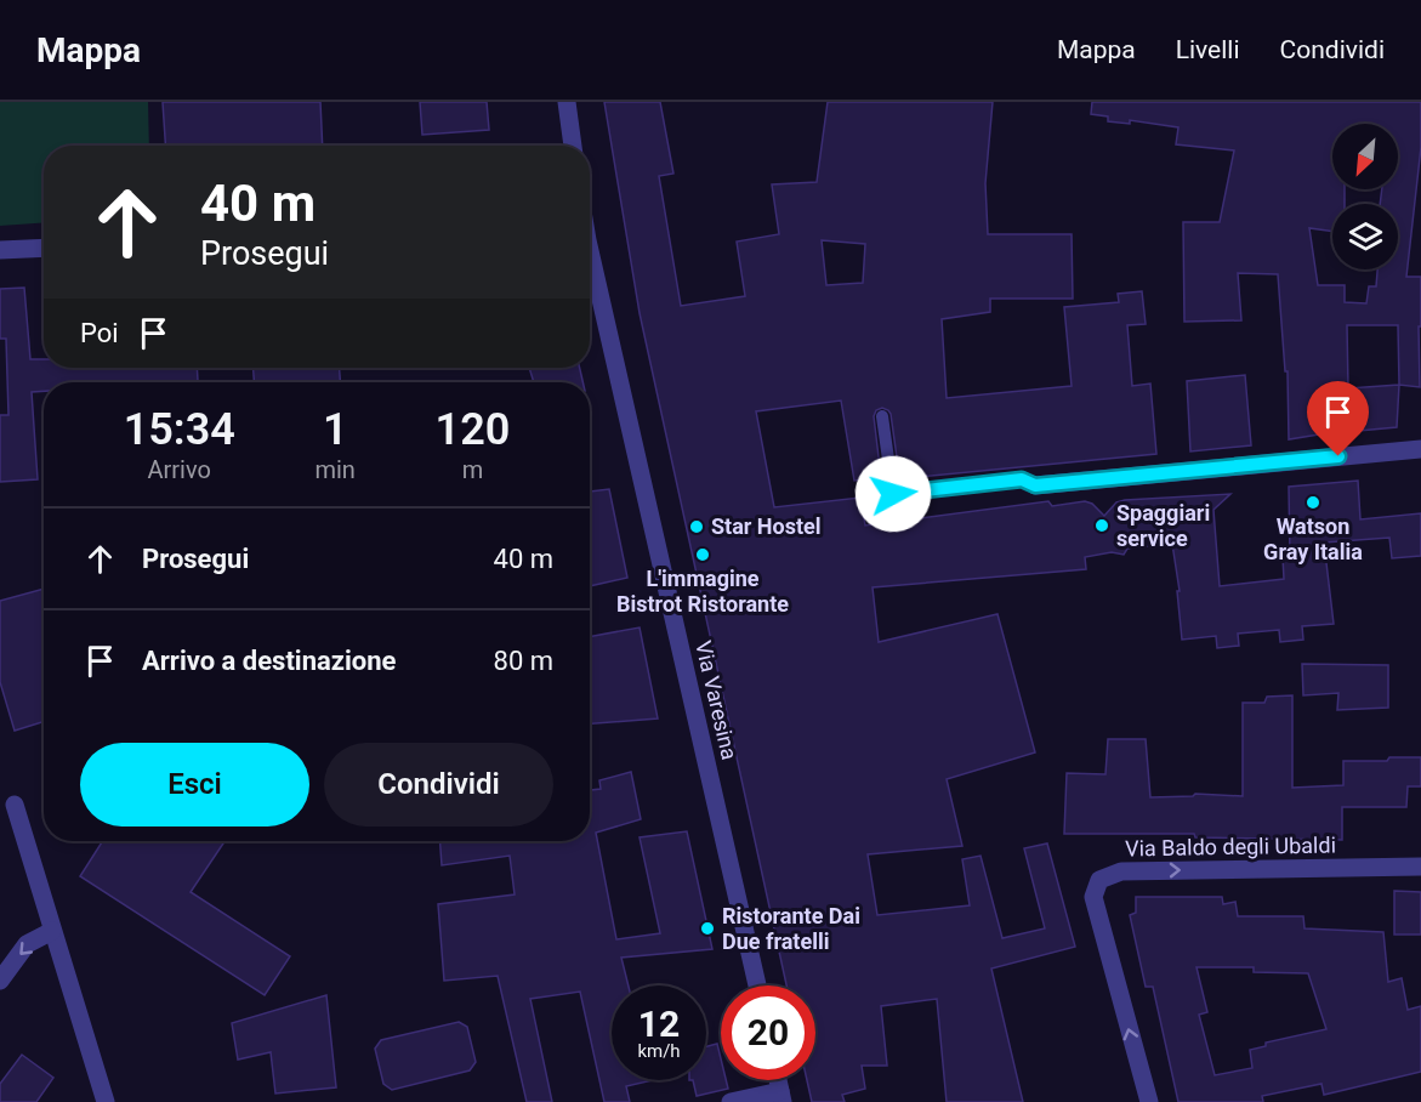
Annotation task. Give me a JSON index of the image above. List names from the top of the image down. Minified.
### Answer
{"streets":{"street":["Via Varesina","Via Baldo degli Ubaldi"]},"places":["Watson Gray Italia","Spaggiari service","Star Hostel","L'immagine Bistrot Ristorante","Ristorante Dai Due fratelli"],"north":"bottom left","page":{"header":"Mappa","nav":["Mappa","Livelli","Condividi"],"turn":["40 m","Prosegui"],"then":"Poi","eta":["15:34","Arrivo","1","min","120","m"],"list":[{"name":"Prosegui","value":"40 m"},{"name":"Arrivo a destinazione","value":"80 m"}],"buttons":["Esci","Condividi"],"speed":"12 km/h","limit":"20"}}
